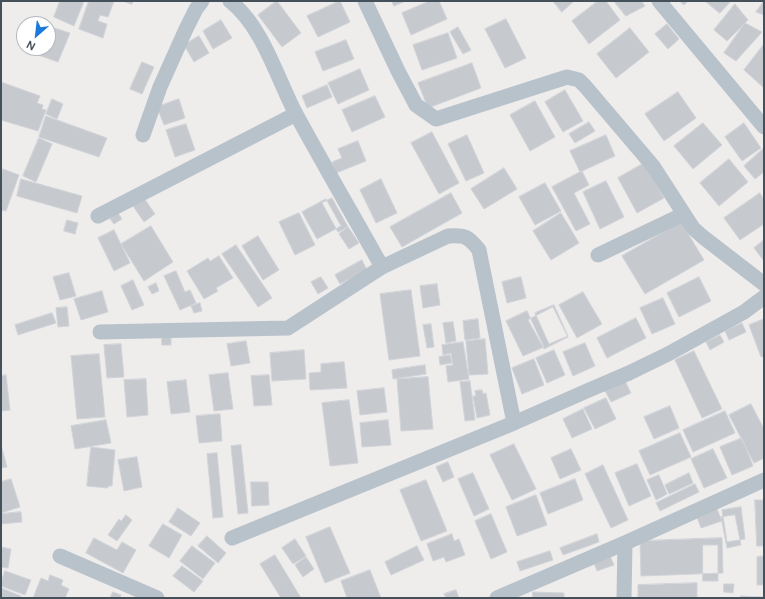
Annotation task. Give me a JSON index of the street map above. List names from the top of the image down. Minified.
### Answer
{"north":"bottom left"}
